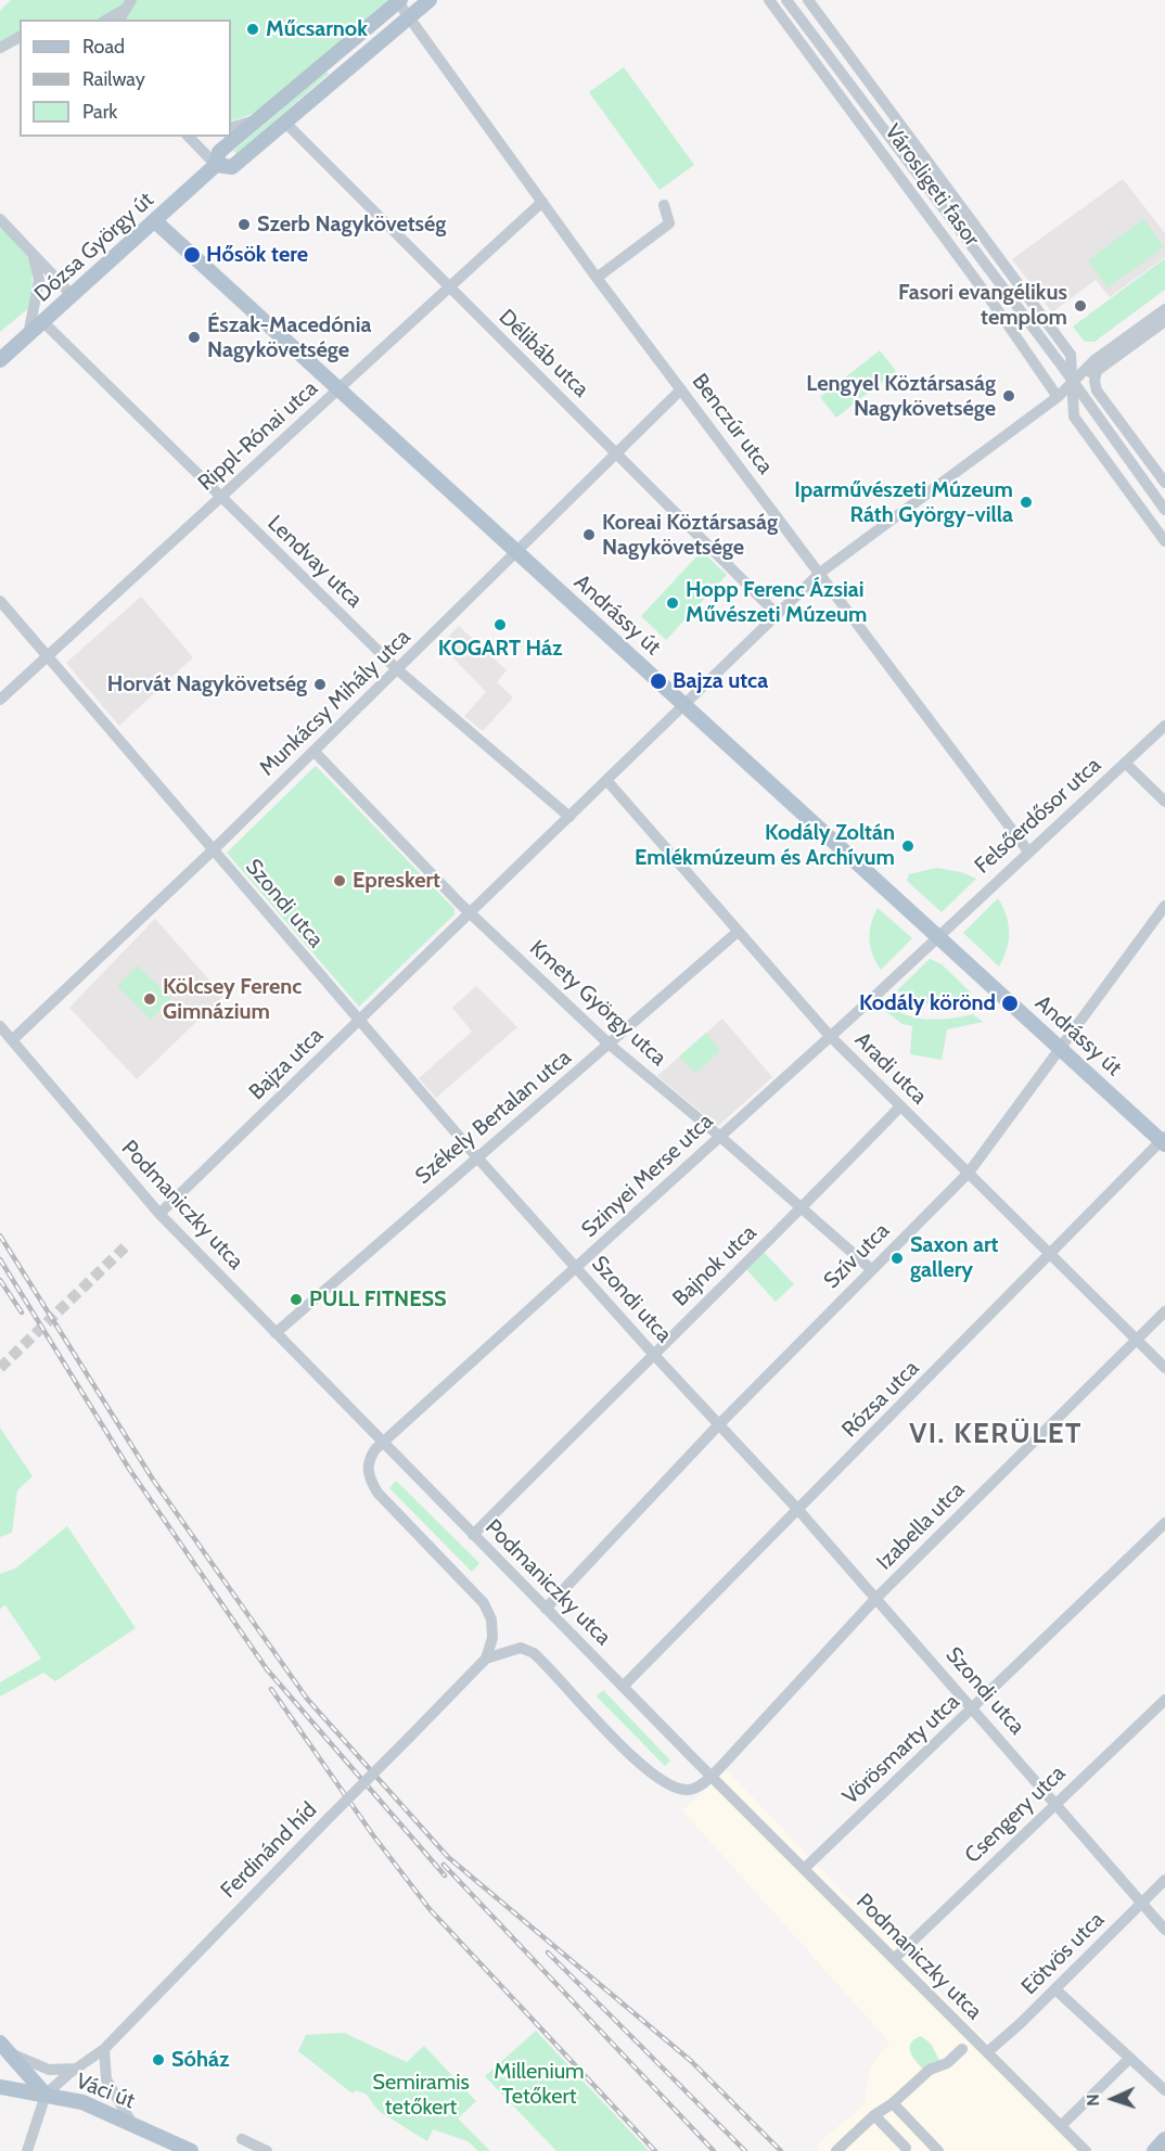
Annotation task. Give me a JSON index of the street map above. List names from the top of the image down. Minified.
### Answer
{"streets":{"main road":["Dózsa György út","Andrássy út","Váci út"],"street":["Városligeti fasor","Délibáb utca","Benczúr utca","Rippl-Rónai utca","Lendvay utca","Munkácsy Mihály utca","Felsőerdősor utca","Szondi utca","Kmety György utca","Bajza utca","Aradi utca","Székely Bertalan utca","Szinyei Merse utca","Podmaniczky utca","Szív utca","Bajnok utca","Rózsa utca","Izabella utca","Vörösmarty utca","Csengery utca","Ferdinánd híd","Eötvös utca"]},"crossings":[["Városligeti fasor","Bajza utca"],["Dózsa György út","Délibáb utca"],["Dózsa György út","Benczúr utca"],["Dózsa György út","Lendvay utca"],["Dózsa György út","Andrássy út"],["Délibáb utca","Rippl-Rónai utca"],["Délibáb utca","Munkácsy Mihály utca"],["Délibáb utca","Bajza utca"],["Benczúr utca","Rippl-Rónai utca"],["Benczúr utca","Munkácsy Mihály utca"],["Benczúr utca","Felsőerdősor utca"],["Benczúr utca","Bajza utca"],["Rippl-Rónai utca","Lendvay utca"],["Rippl-Rónai utca","Andrássy út"],["Rippl-Rónai utca","Szondi utca"],["Lendvay utca","Munkácsy Mihály utca"],["Lendvay utca","Bajza utca"],["Andrássy út","Munkácsy Mihály utca"],["Andrássy út","Felsőerdősor utca"],["Andrássy út","Bajza utca"],["Andrássy út","Szinyei Merse utca"],["Andrássy út","Szív utca"],["Andrássy út","Rózsa utca"],["Munkácsy Mihály utca","Szondi utca"],["Munkácsy Mihály utca","Kmety György utca"],["Munkácsy Mihály utca","Podmaniczky utca"],["Felsőerdősor utca","Szinyei Merse utca"],["Szondi utca","Bajza utca"],["Szondi utca","Székely Bertalan utca"],["Szondi utca","Szinyei Merse utca"],["Szondi utca","Szív utca"],["Szondi utca","Bajnok utca"],["Szondi utca","Rózsa utca"],["Szondi utca","Izabella utca"],["Szondi utca","Vörösmarty utca"],["Szondi utca","Csengery utca"],["Szondi utca","Eötvös utca"],["Kmety György utca","Bajza utca"],["Kmety György utca","Székely Bertalan utca"],["Kmety György utca","Szinyei Merse utca"],["Kmety György utca","Szív utca"],["Kmety György utca","Bajnok utca"],["Bajza utca","Aradi utca"],["Bajza utca","Podmaniczky utca"],["Aradi utca","Székely Bertalan utca"],["Aradi utca","Szinyei Merse utca"],["Aradi utca","Szív utca"],["Aradi utca","Bajnok utca"],["Aradi utca","Rózsa utca"],["Aradi utca","Izabella utca"],["Székely Bertalan utca","Podmaniczky utca"],["Szinyei Merse utca","Podmaniczky utca"],["Podmaniczky utca","Szív utca"],["Podmaniczky utca","Bajnok utca"],["Podmaniczky utca","Rózsa utca"],["Podmaniczky utca","Izabella utca"],["Podmaniczky utca","Vörösmarty utca"],["Podmaniczky utca","Csengery utca"],["Podmaniczky utca","Ferdinánd híd"],["Podmaniczky utca","Eötvös utca"],["Izabella utca","Ferdinánd híd"],["Ferdinánd híd","Váci út"]],"districts":["VI. KERÜLET"],"parks":["Millenium Tetőkert","Semiramis tetőkert"],"places":["Műcsarnok","Szerb Nagykövetség","Hősök tere","Fasori evangélikus templom","Észak-Macedónia Nagykövetsége","Lengyel Köztársaság Nagykövetsége","Iparművészeti Múzeum Ráth György-villa","Koreai Köztársaság Nagykövetsége","Hopp Ferenc Ázsiai Művészeti Múzeum","KOGART Ház","Bajza utca","Horvát Nagykövetség","Kodály Zoltán Emlékmúzeum és Archívum","Epreskert","Kölcsey Ferenc Gimnázium","Kodály körönd","Saxon art gallery","PULL FITNESS","Sóház"],"legend":["Road","Railway","Park"],"north":"left"}
